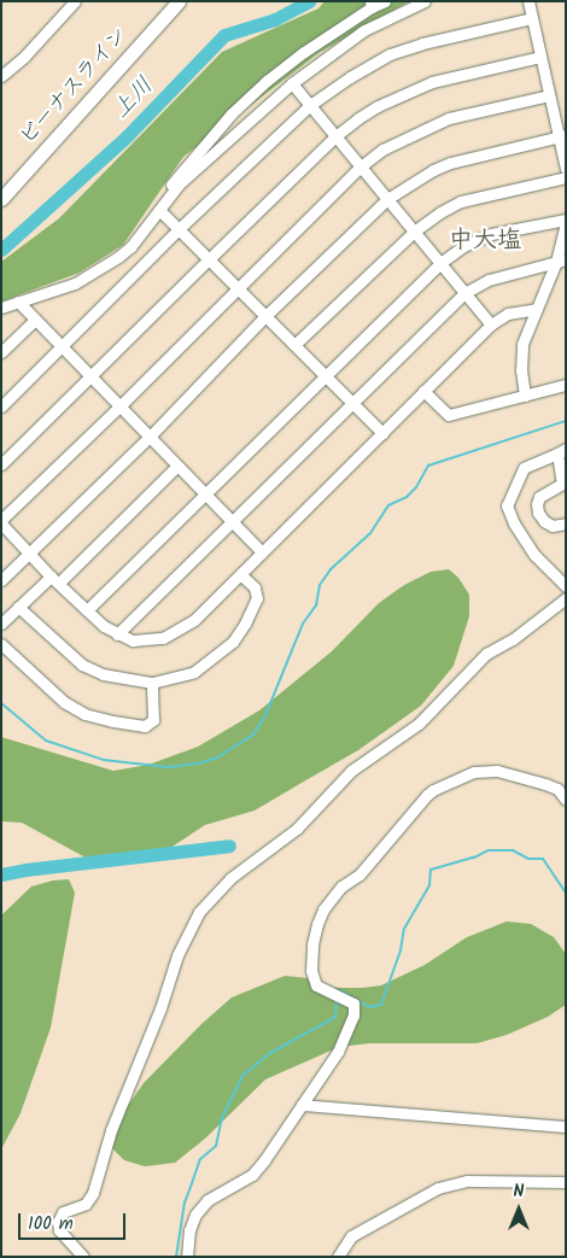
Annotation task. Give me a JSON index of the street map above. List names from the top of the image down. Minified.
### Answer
{"streets":{"main road":["ビーナスライン"]},"districts":["中大塩"],"water":["上川"],"scale_bar":"100 m","north":"top"}
